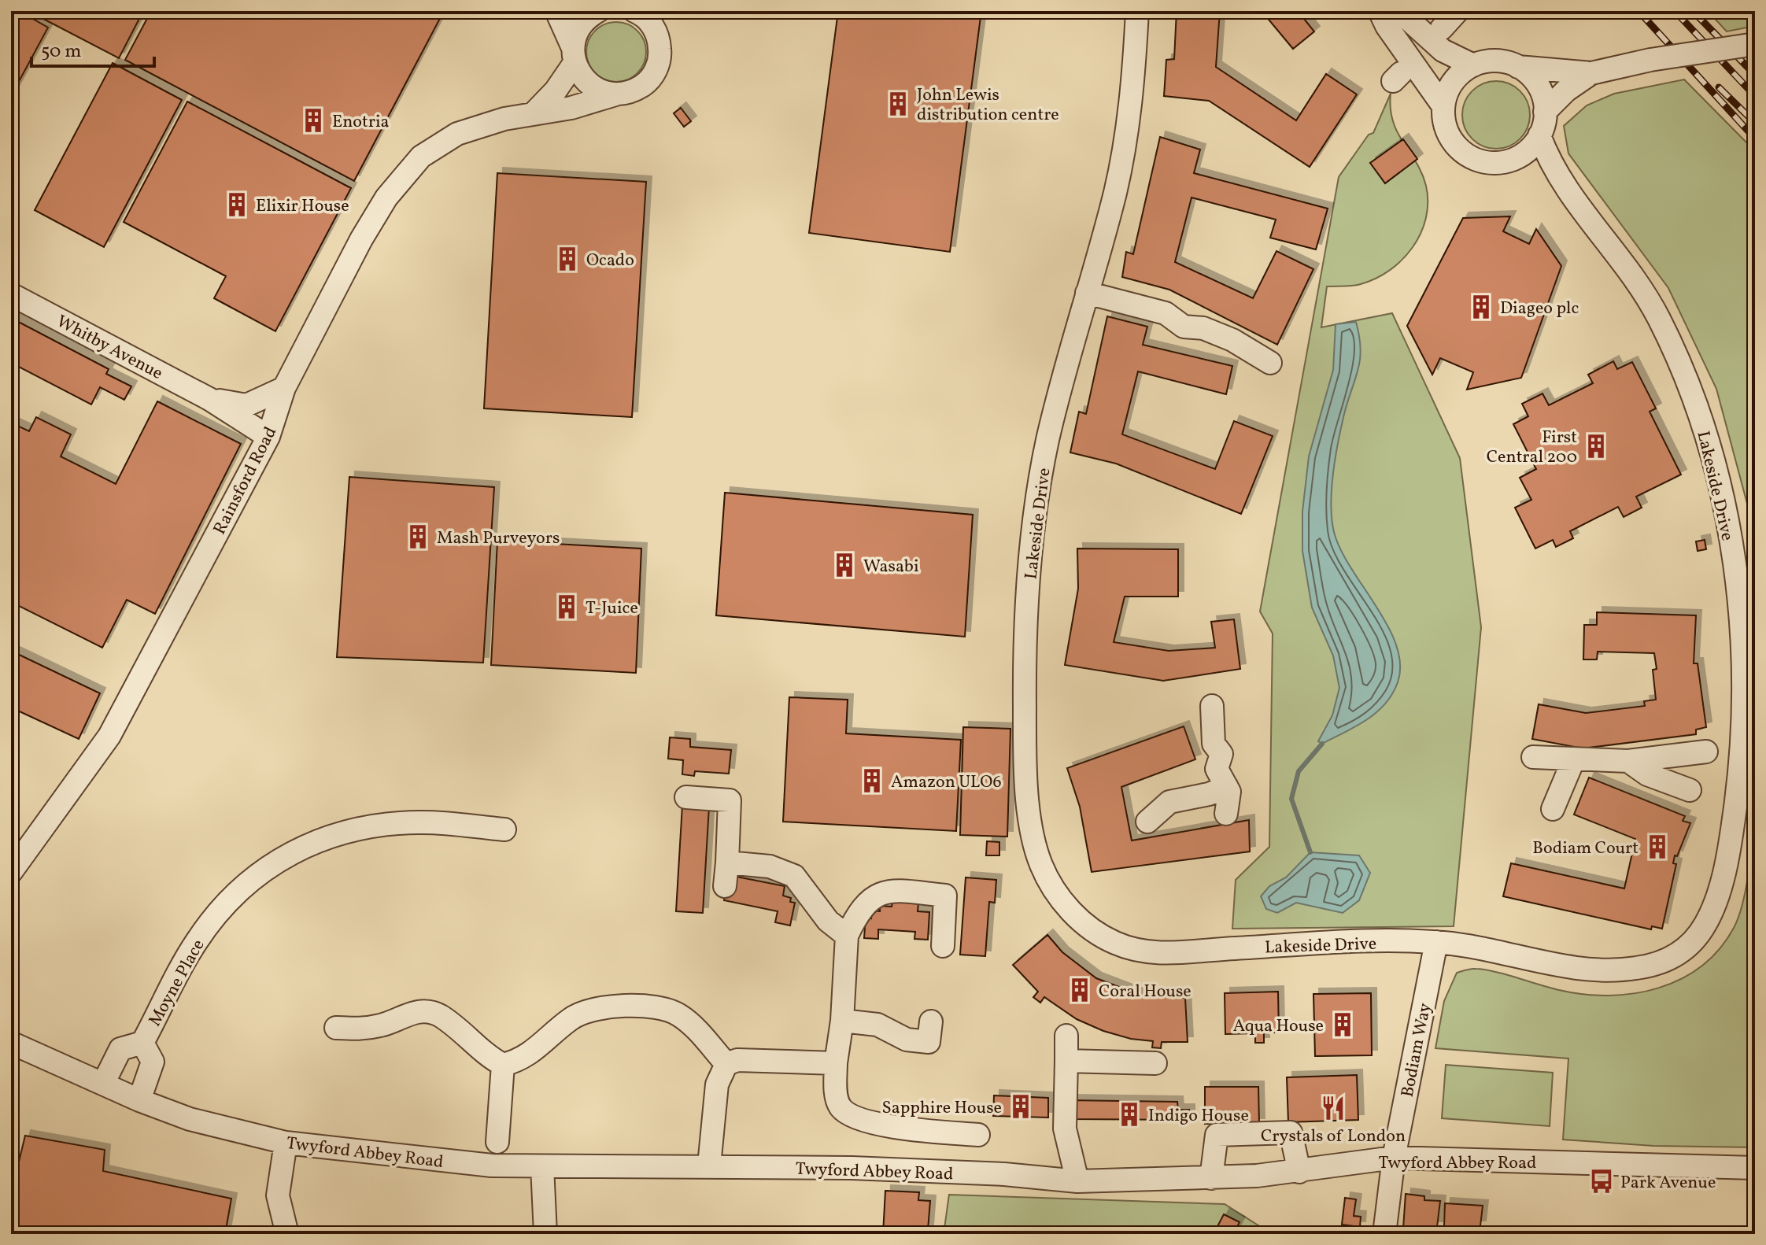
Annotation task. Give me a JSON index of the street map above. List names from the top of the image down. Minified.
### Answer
{"streets":{"street":["Whitby Avenue","Rainsford Road","Lakeside Drive","Moyne Place","Bodiam Way","Twyford Abbey Road"]},"crossings":[["Whitby Avenue","Rainsford Road"],["Lakeside Drive","Bodiam Way"],["Moyne Place","Twyford Abbey Road"],["Bodiam Way","Twyford Abbey Road"]],"places":{"building":["John Lewis distribution centre","Enotria","Elixir House","Ocado","Diageo plc","First Central 200","Mash Purveyors","Wasabi","T-Juice","Amazon ULO6","Bodiam Court","Coral House","Aqua House","Sapphire House","Indigo House"],"restaurant":["Crystals of London"],"bus stop":["Park Avenue"]},"scale_bar":"50 m"}
